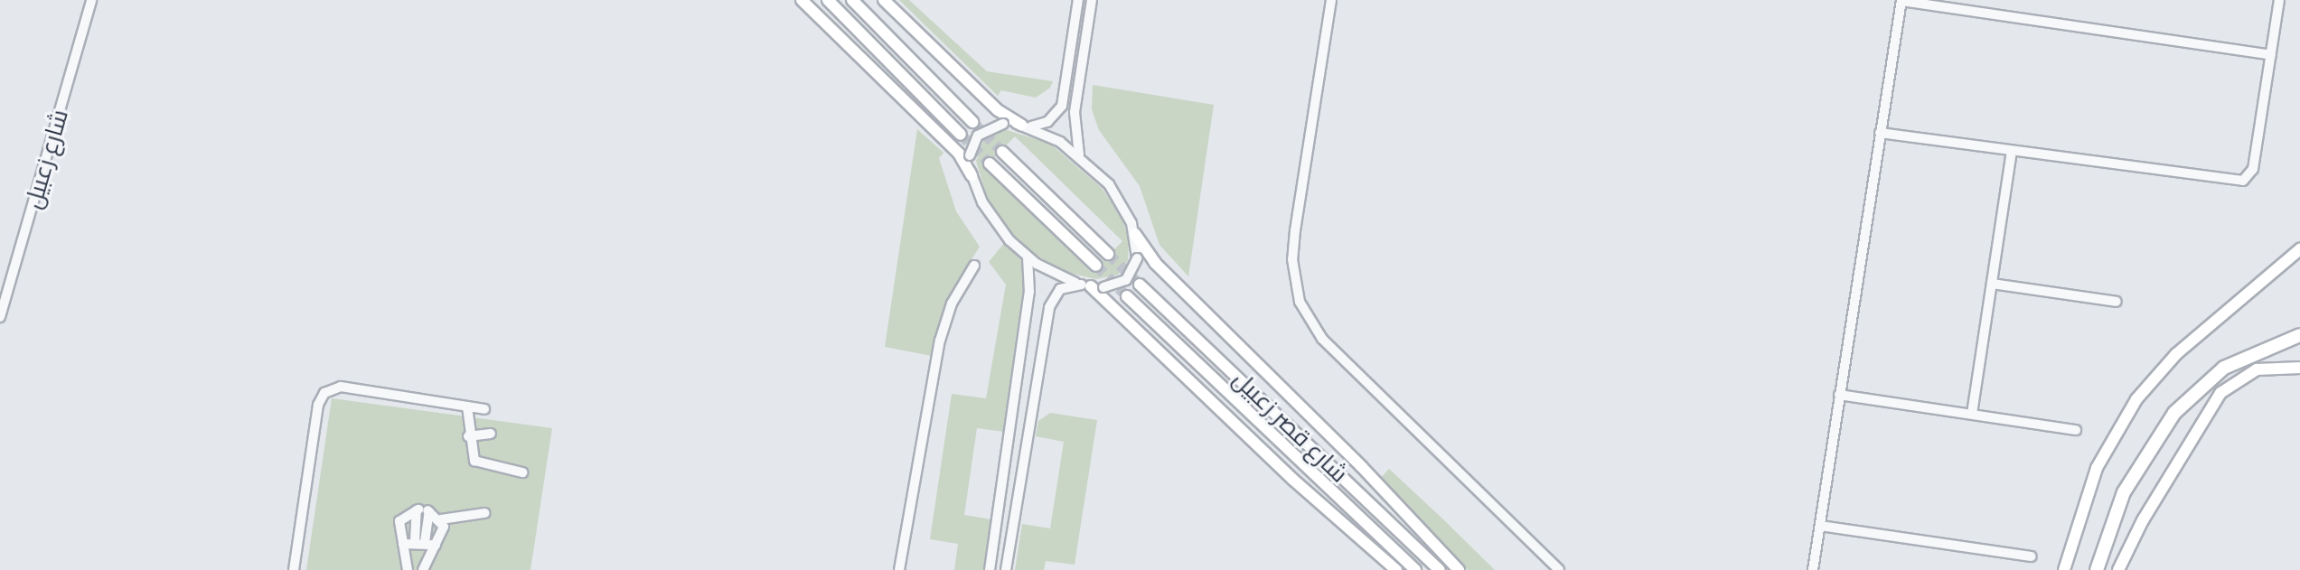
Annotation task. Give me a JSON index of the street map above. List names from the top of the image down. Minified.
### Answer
{"streets":{"main road":["شارع قصر زعبيل"],"street":["شارع زعبيل"]}}
